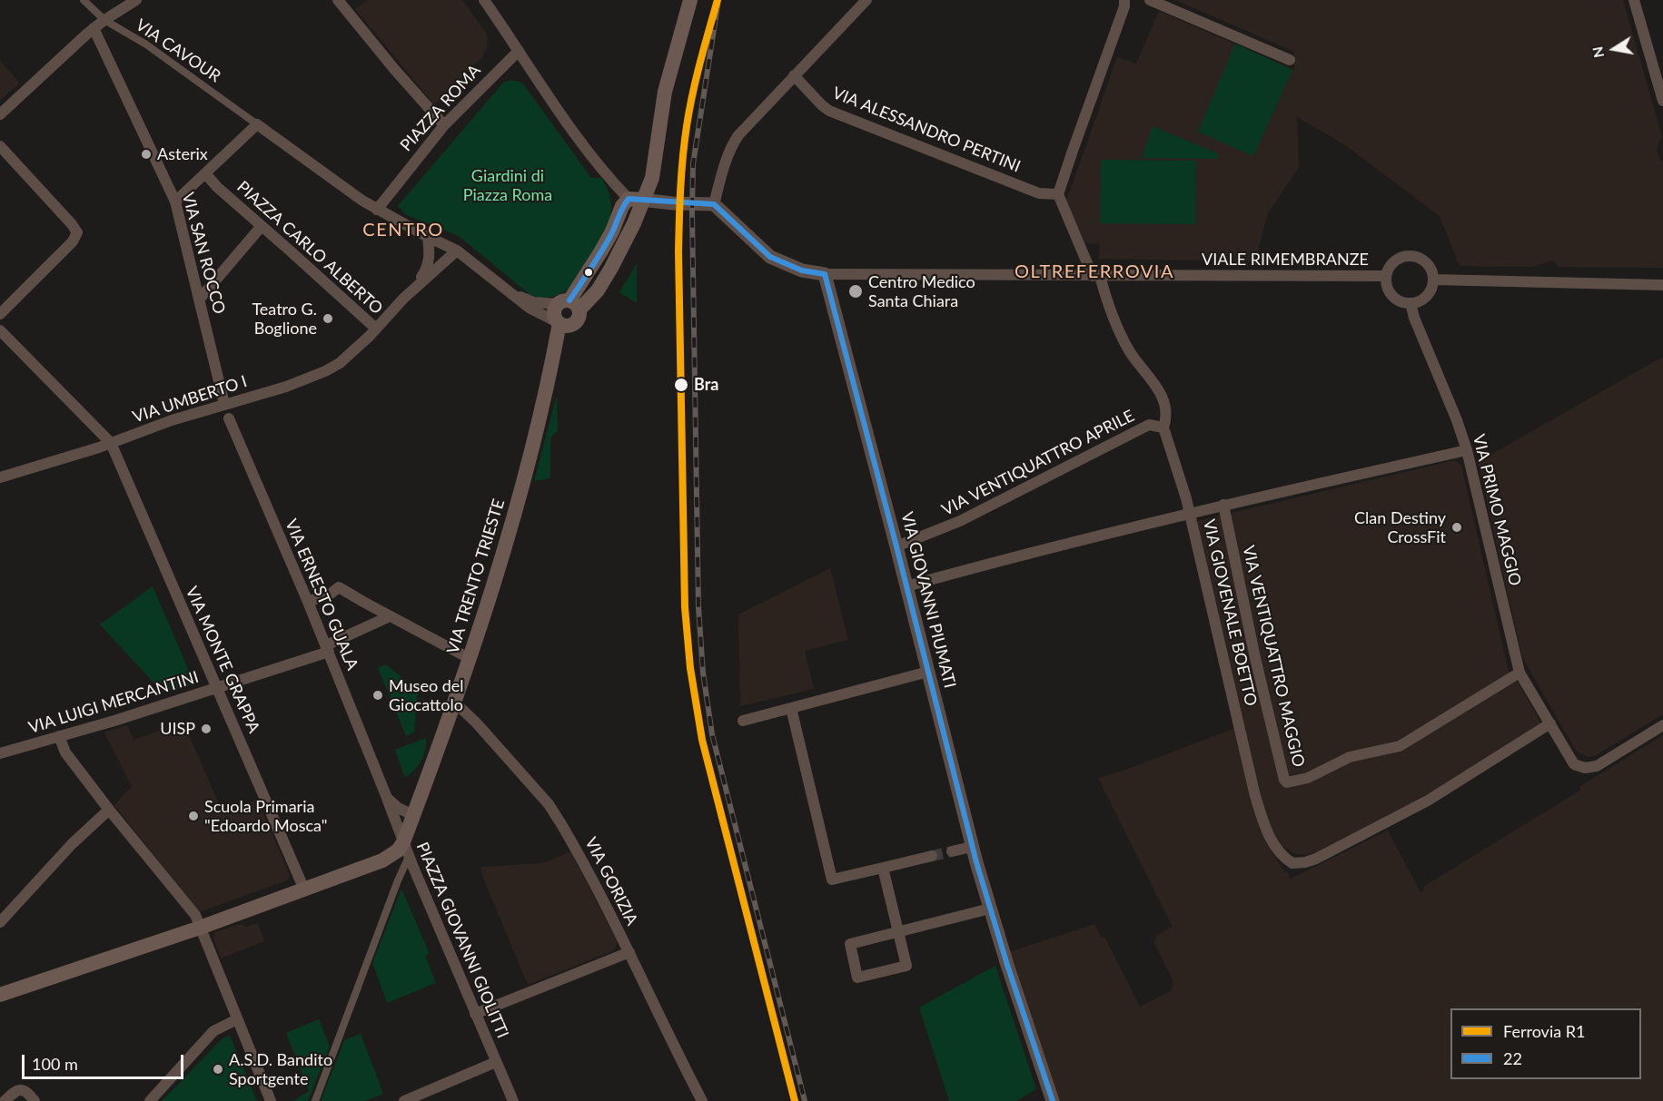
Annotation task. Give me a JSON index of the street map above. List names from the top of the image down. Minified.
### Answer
{"streets":{"main road":["VIA TRENTO TRIESTE","PIAZZA GIOVANNI GIOLITTI"],"street":["VIA CAVOUR","PIAZZA ROMA","VIA ALESSANDRO PERTINI","PIAZZA CARLO ALBERTO","VIA SAN ROCCO","VIALE RIMEMBRANZE","VIA UMBERTO I","VIA VENTIQUATTRO APRILE","VIA PRIMO MAGGIO","VIA ERNESTO GUALA","VIA GIOVANNI PIUMATI","VIA GIOVENALE BOETTO","VIA VENTIQUATTRO MAGGIO","VIA MONTE GRAPPA","VIA LUIGI MERCANTINI","VIA GORIZIA"]},"crossings":[["VIA ALESSANDRO PERTINI","VIA GIOVENALE BOETTO"],["PIAZZA CARLO ALBERTO","VIA UMBERTO I"],["VIA SAN ROCCO","VIA UMBERTO I"],["VIA SAN ROCCO","VIA ERNESTO GUALA"],["VIALE RIMEMBRANZE","VIA PRIMO MAGGIO"],["VIALE RIMEMBRANZE","VIA GIOVANNI PIUMATI"],["VIALE RIMEMBRANZE","VIA GIOVENALE BOETTO"],["VIA UMBERTO I","VIA ERNESTO GUALA"],["VIA UMBERTO I","VIA MONTE GRAPPA"],["VIA VENTIQUATTRO APRILE","VIA GIOVANNI PIUMATI"],["VIA VENTIQUATTRO APRILE","VIA GIOVENALE BOETTO"],["VIA PRIMO MAGGIO","VIA GIOVENALE BOETTO"],["VIA PRIMO MAGGIO","VIA VENTIQUATTRO MAGGIO"],["VIA TRENTO TRIESTE","VIA ERNESTO GUALA"],["VIA TRENTO TRIESTE","VIA GORIZIA"],["VIA TRENTO TRIESTE","PIAZZA GIOVANNI GIOLITTI"],["VIA ERNESTO GUALA","VIA LUIGI MERCANTINI"],["VIA ERNESTO GUALA","PIAZZA GIOVANNI GIOLITTI"],["VIA MONTE GRAPPA","VIA LUIGI MERCANTINI"],["VIA MONTE GRAPPA","PIAZZA GIOVANNI GIOLITTI"]],"districts":["CENTRO","OLTREFERROVIA"],"parks":["Giardini di Piazza Roma"],"places":["Asterix","Centro Medico Santa Chiara","Teatro G. Boglione","Bra","Clan Destiny CrossFit","Museo del Giocattolo","UISP","Scuola Primaria \"Edoardo Mosca\"","A.S.D. Bandito Sportgente"],"lines":["rail line R1","transit line 22"],"legend":["Ferrovia R1","22"],"scale_bar":"100 m","north":"left"}
